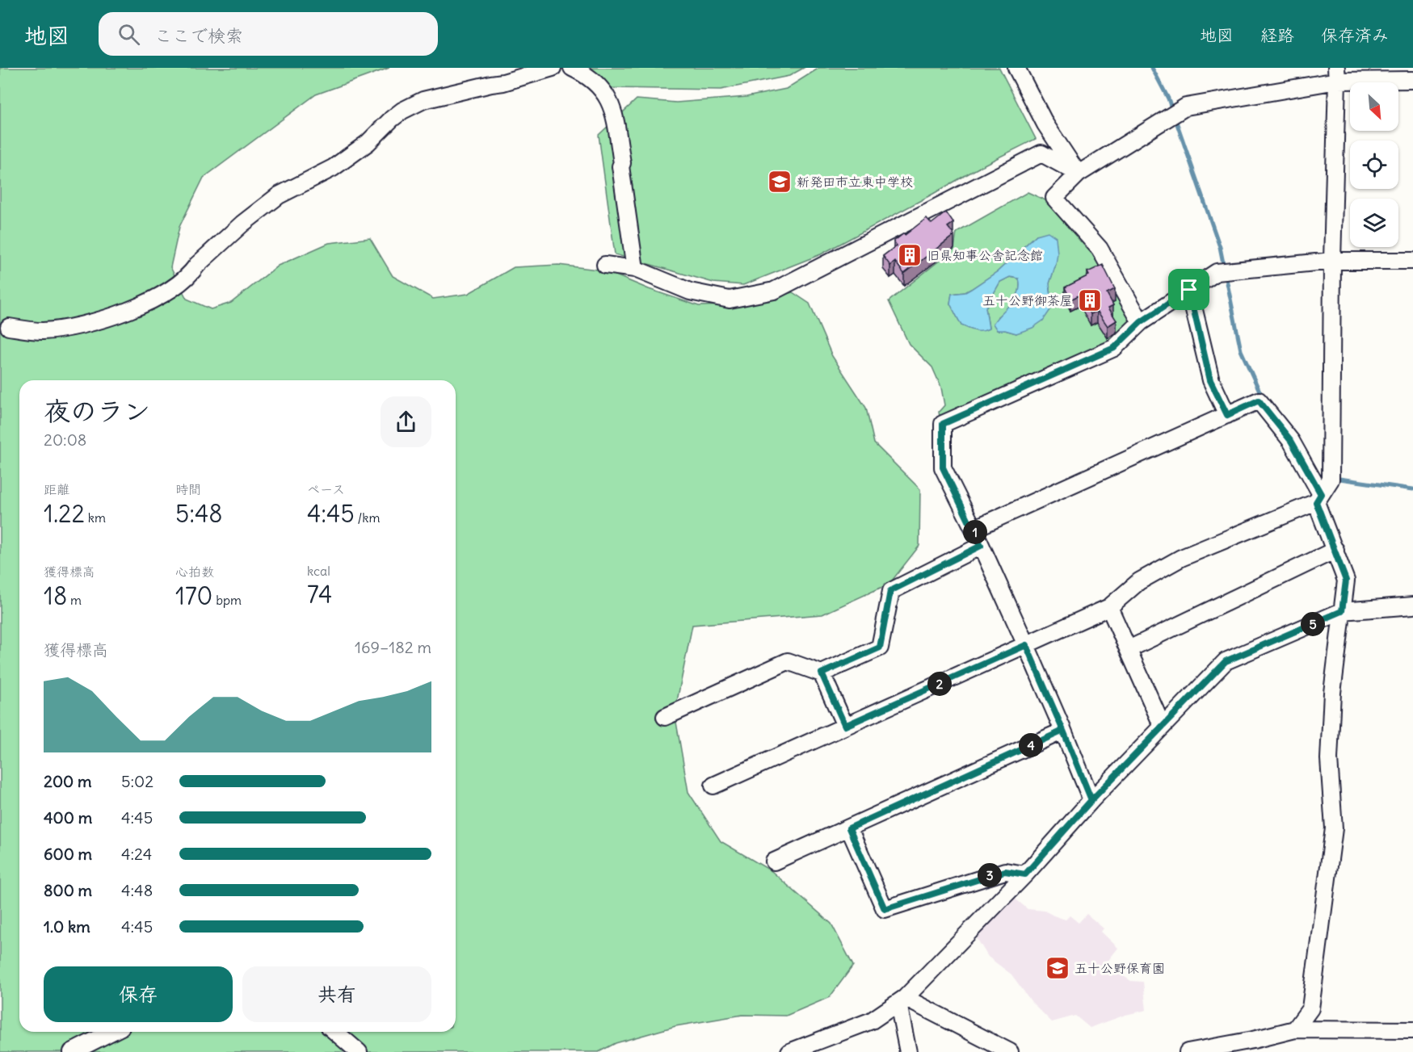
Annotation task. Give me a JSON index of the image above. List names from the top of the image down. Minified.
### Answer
{"places":{"school or university":["新発田市立東中学校","五十公野保育園"],"building":["旧県知事公舎記念館","五十公野御茶屋"]},"north":"bottom right","page":{"header":"地図","search":"ここで検索","nav":["地図","経路","保存済み"],"heading":["夜のラン","20:08"],"stats":[["距離","1.22 km"],["時間","5:48"],["ペース","4:45 /km"],["獲得標高","18 m"],["心拍数","170 bpm"],["kcal","74"]],"pins":["1","5","2","4","3"],"chart":["獲得標高","169–182 m"],"list":[{"name":"200 m","note":"5:02"},{"name":"400 m","note":"4:45"},{"name":"600 m","note":"4:24"},{"name":"800 m","note":"4:48"},{"name":"1.0 km","note":"4:45"}],"buttons":["保存","共有"]}}
